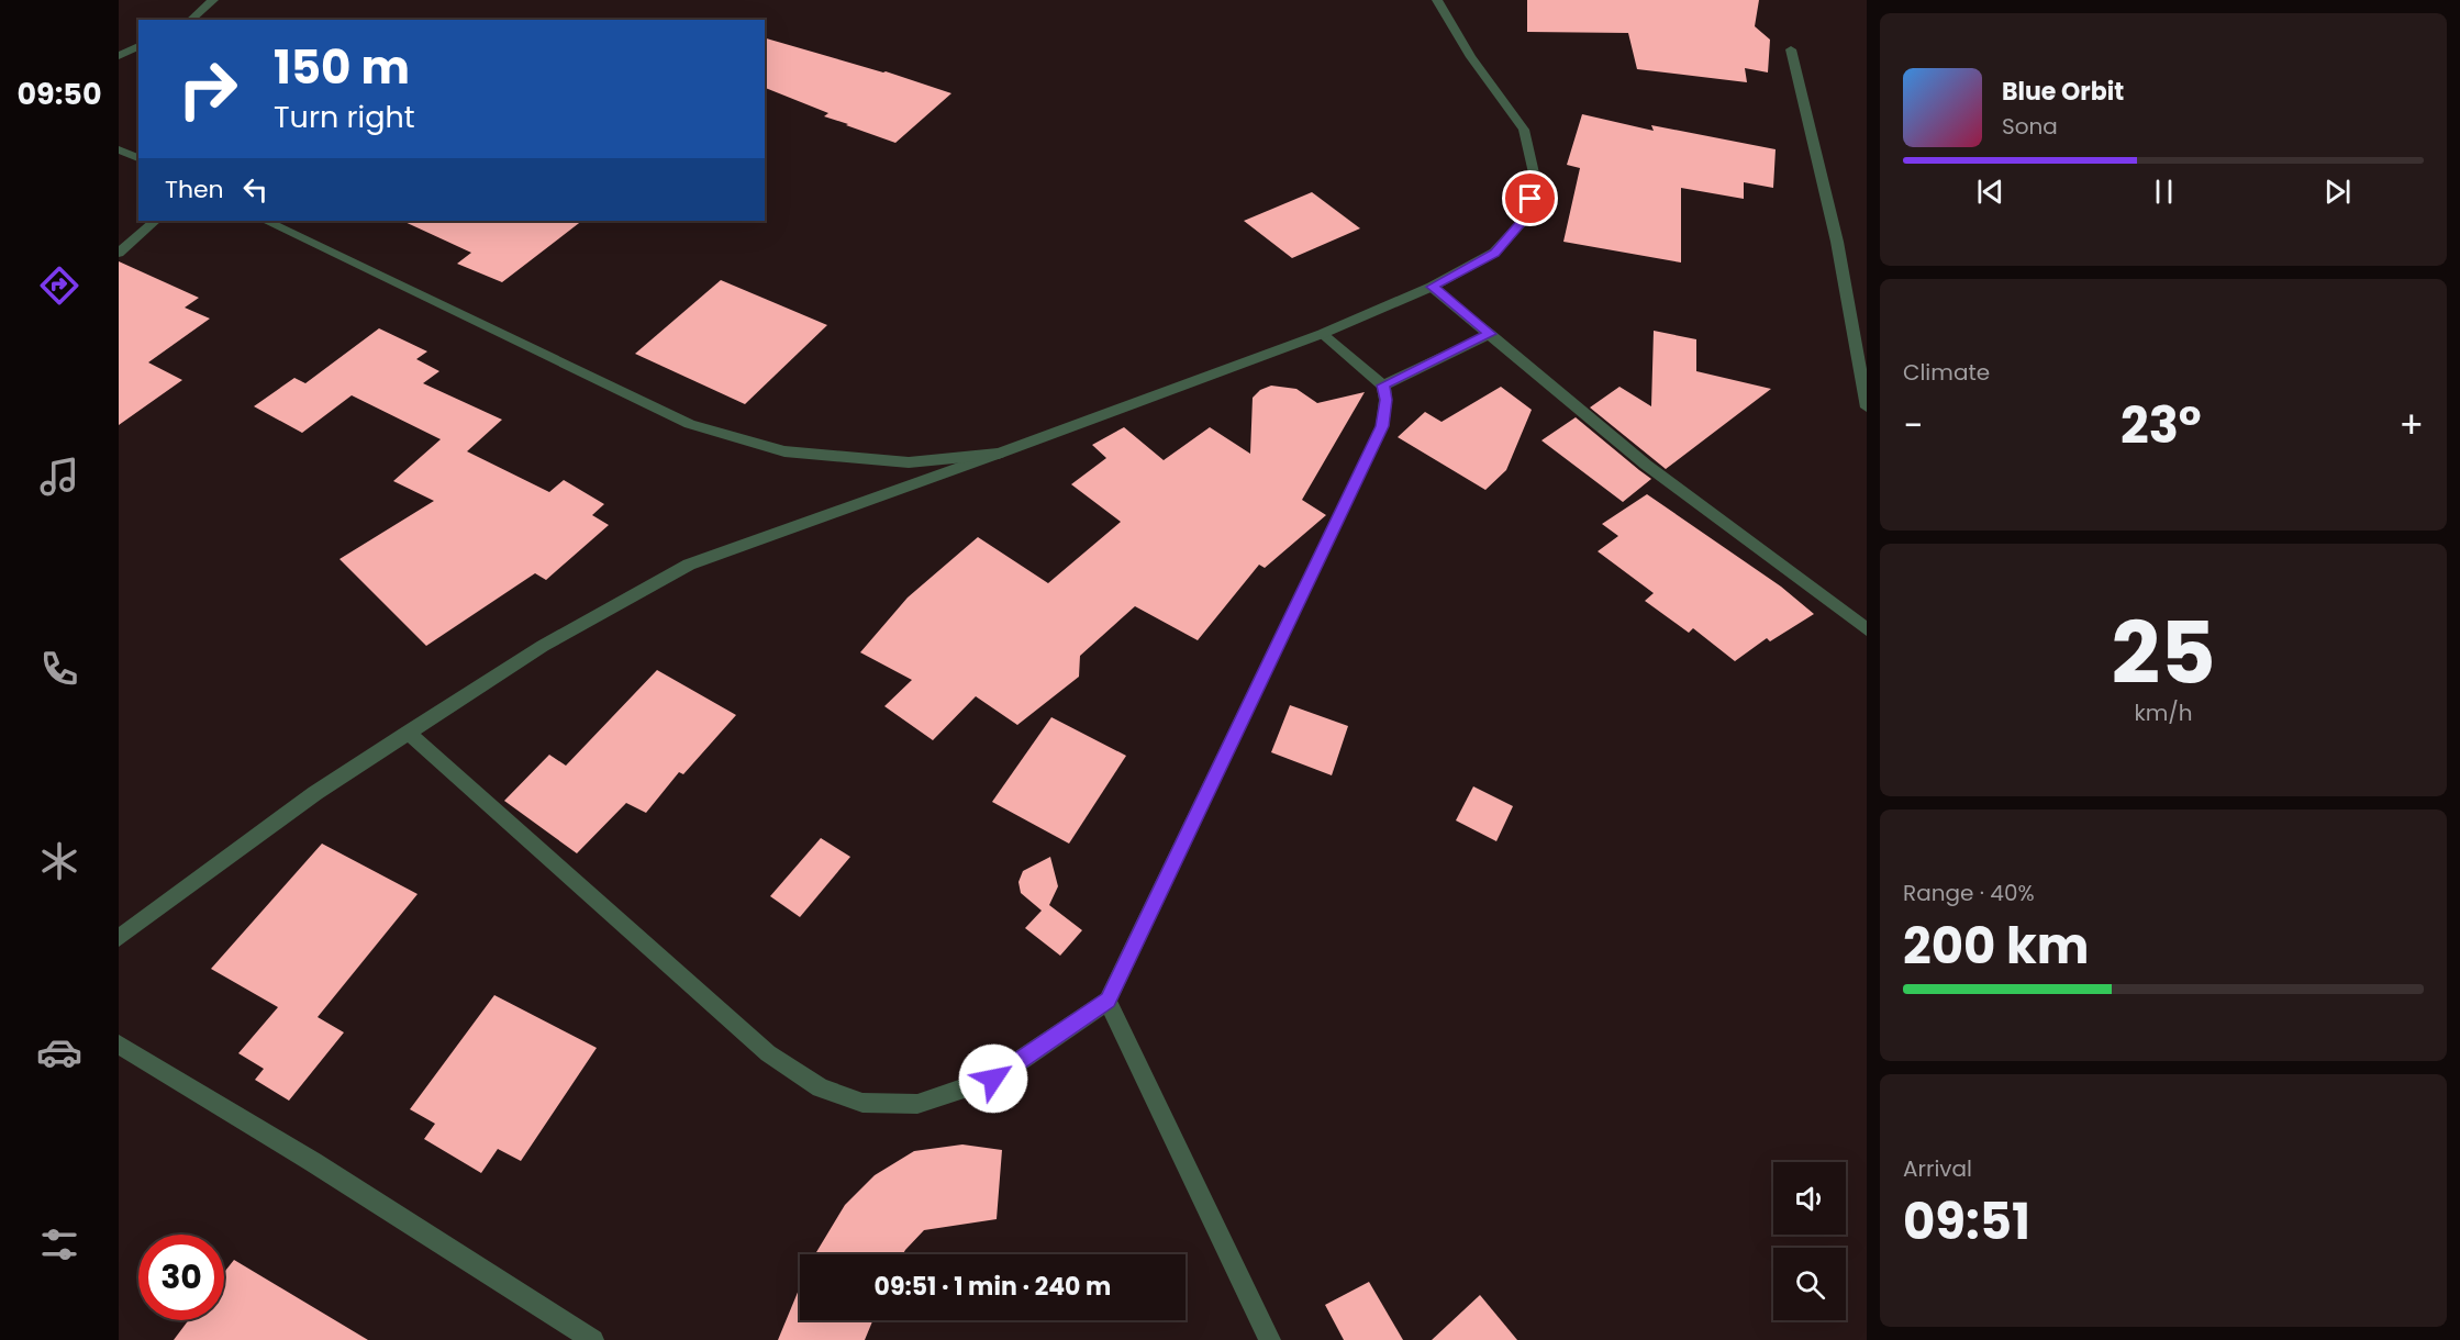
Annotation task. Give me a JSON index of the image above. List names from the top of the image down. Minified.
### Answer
{"page":{"tabs":"09:50","turn":["150 m","Turn right"],"song":["Blue Orbit","Sona"],"then":"Then","tile":["Climate",["25","km/h"],["Range · 40%","200 km"],["Arrival","09:51"]],"heat":["−","23°","+"],"limit":"30","trip":"09:51 · 1 min · 240 m"}}
